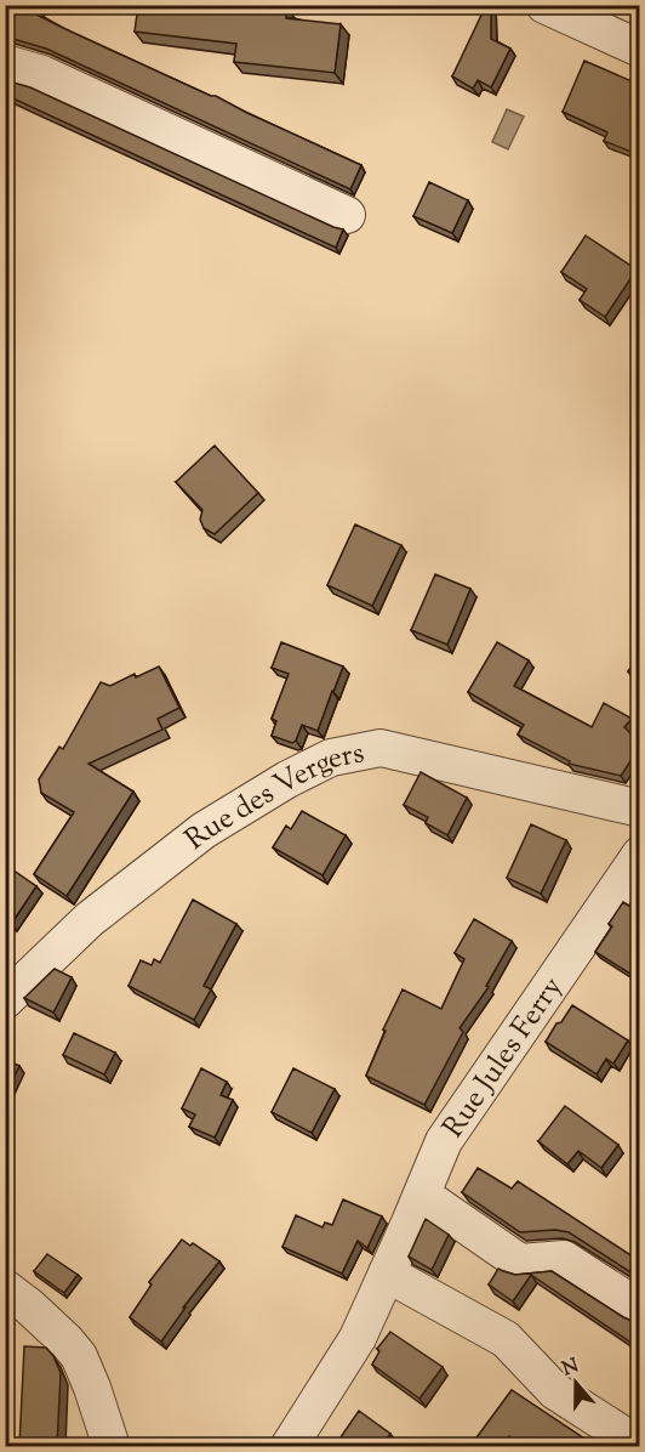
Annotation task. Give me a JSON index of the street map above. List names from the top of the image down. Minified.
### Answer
{"streets":{"street":["Rue des Vergers","Rue Jules Ferry"]},"north":"top"}
